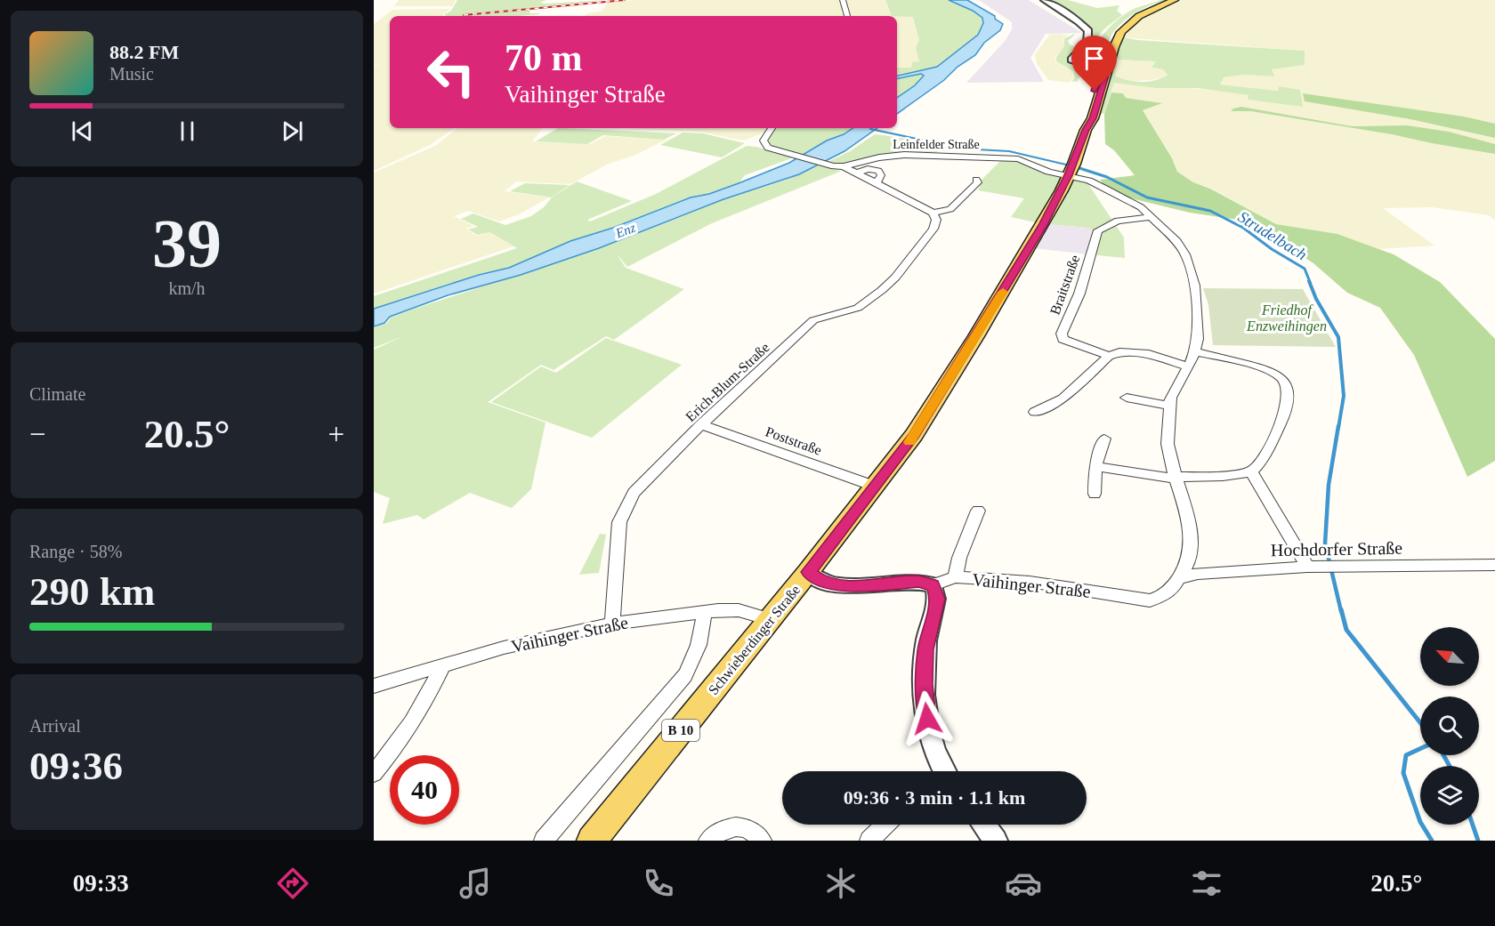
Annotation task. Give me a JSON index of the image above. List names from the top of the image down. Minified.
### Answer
{"streets":{"main road":["Schwieberdinger Straße","B 10"],"street":["Leinfelder Straße","Braitstraße","Erich-Blum-Straße","Poststraße","Hochdorfer Straße","Vaihinger Straße"]},"crossings":[["Leinfelder Straße","Braitstraße"],["Leinfelder Straße","Schwieberdinger Straße"],["Erich-Blum-Straße","Poststraße"],["Erich-Blum-Straße","Vaihinger Straße"],["Poststraße","Schwieberdinger Straße"],["Hochdorfer Straße","Vaihinger Straße"],["Vaihinger Straße","Schwieberdinger Straße"],["Schwieberdinger Straße","B 10"]],"water":["Enz","Strudelbach"],"parks":["Friedhof Enzweihingen"],"north":"top left","page":{"turn":["70 m","Vaihinger Straße"],"song":["88.2 FM","Music"],"tile":[["39","km/h"],"Climate",["Range · 58%","290 km"],["Arrival","09:36"]],"heat":["−","20.5°","+"],"limit":"40","trip":"09:36 · 3 min · 1.1 km","tabs":["09:33","20.5°"]}}
